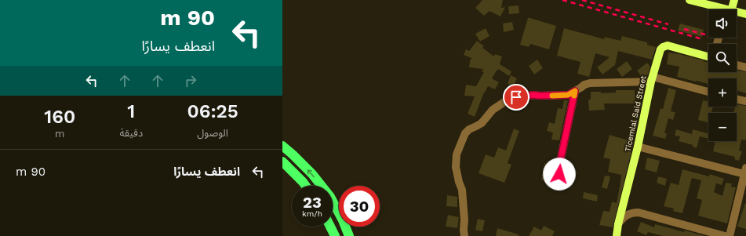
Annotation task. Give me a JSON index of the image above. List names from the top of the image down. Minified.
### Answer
{"streets":{"main road":["Ticemlal Said Street"]},"page":{"turn":["90 m","انعطف يسارًا"],"map_buttons":["+","−"],"eta":["06:25","الوصول","1","دقيقة","160","m"],"list":[{"name":"انعطف يسارًا","value":"90 m"}],"speed":"23 km/h","limit":"30"}}
